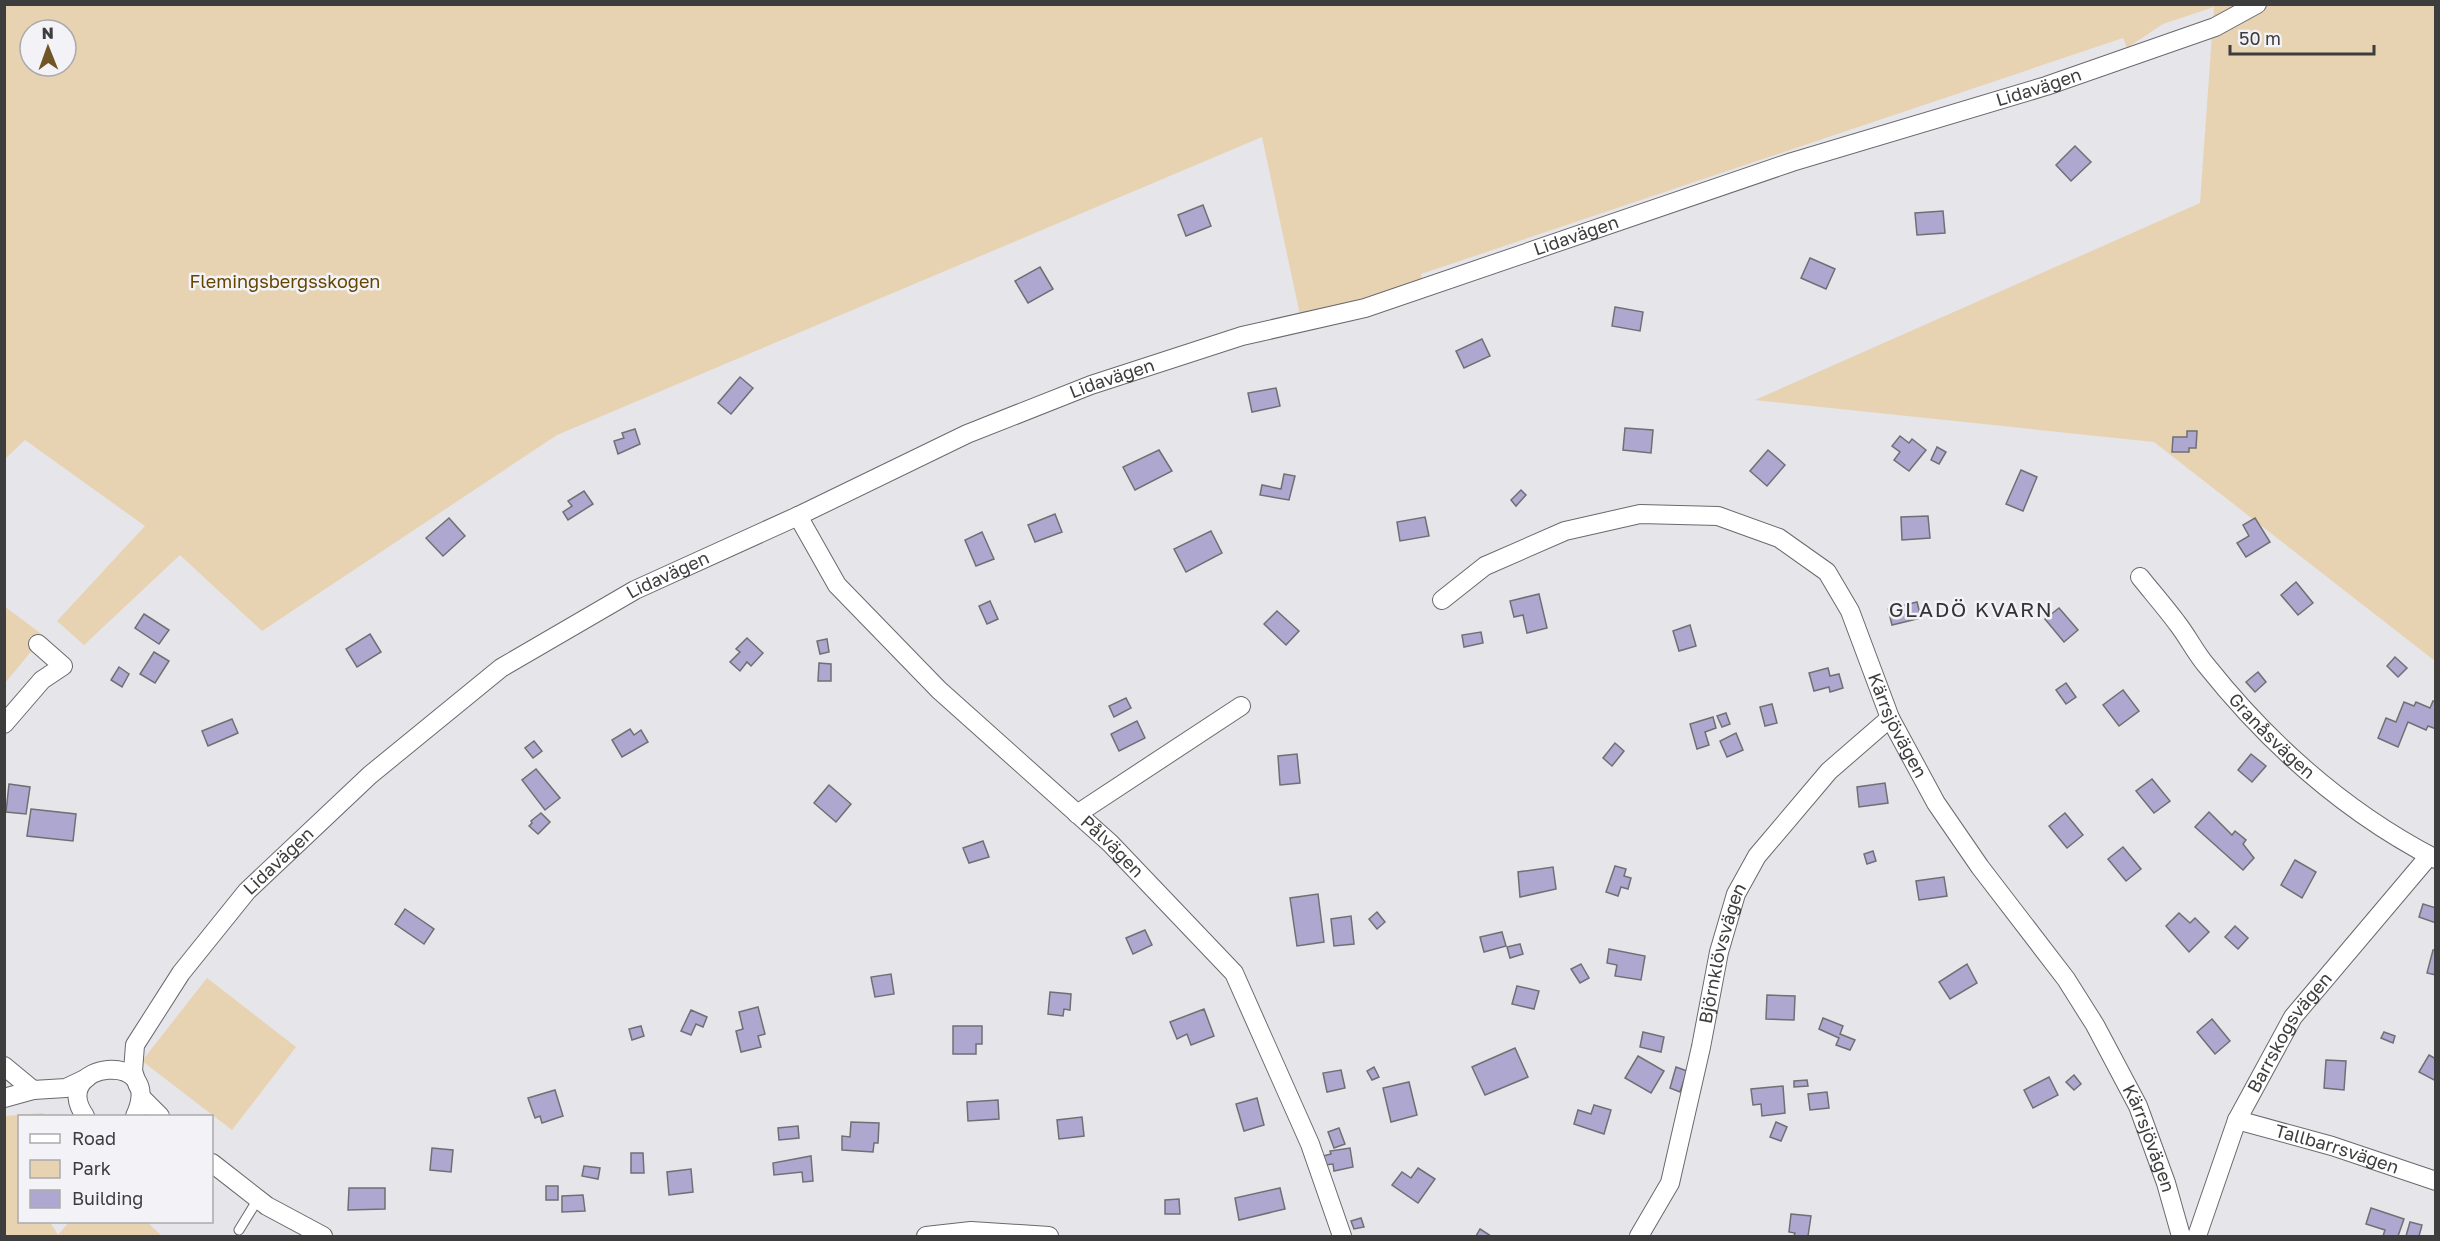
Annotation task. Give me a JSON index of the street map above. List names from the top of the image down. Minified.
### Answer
{"streets":{"street":["Lidavägen","Kärrsjövägen","Granåsvägen","Pålvägen","Björnklövsvägen","Barrskogsvägen","Tallbarrsvägen"]},"crossings":[["Lidavägen","Pålvägen"],["Kärrsjövägen","Björnklövsvägen"],["Granåsvägen","Barrskogsvägen"],["Barrskogsvägen","Tallbarrsvägen"]],"districts":["GLADÖ KVARN"],"parks":["Flemingsbergsskogen"],"legend":["Road","Park","Building"],"scale_bar":"50 m","north":"top"}
